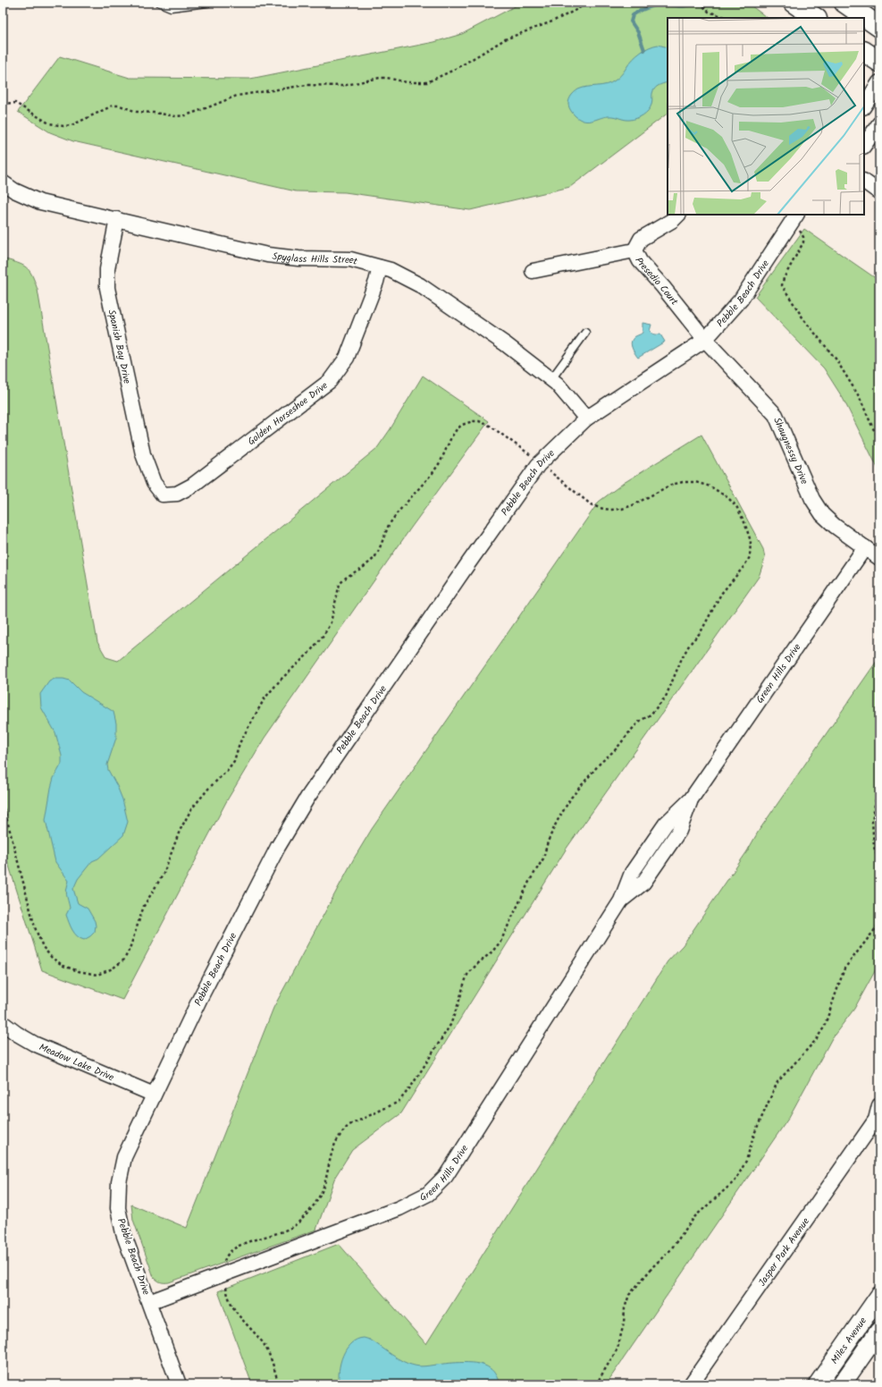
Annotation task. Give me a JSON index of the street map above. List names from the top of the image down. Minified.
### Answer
{"streets":{"street":["Spyglass Hills Street","Presedio Court","Pebble Beach Drive","Spanish Bay Drive","Golden Horseshoe Drive","Shaugnessy Drive","Green Hills Drive","Meadow Lake Drive","Jasper Park Avenue","Miles Avenue"]},"crossings":[["Spyglass Hills Street","Pebble Beach Drive"],["Spyglass Hills Street","Spanish Bay Drive"],["Spyglass Hills Street","Golden Horseshoe Drive"],["Presedio Court","Pebble Beach Drive"],["Presedio Court","Shaugnessy Drive"],["Pebble Beach Drive","Shaugnessy Drive"],["Pebble Beach Drive","Green Hills Drive"],["Pebble Beach Drive","Meadow Lake Drive"],["Spanish Bay Drive","Golden Horseshoe Drive"],["Shaugnessy Drive","Green Hills Drive"]]}
